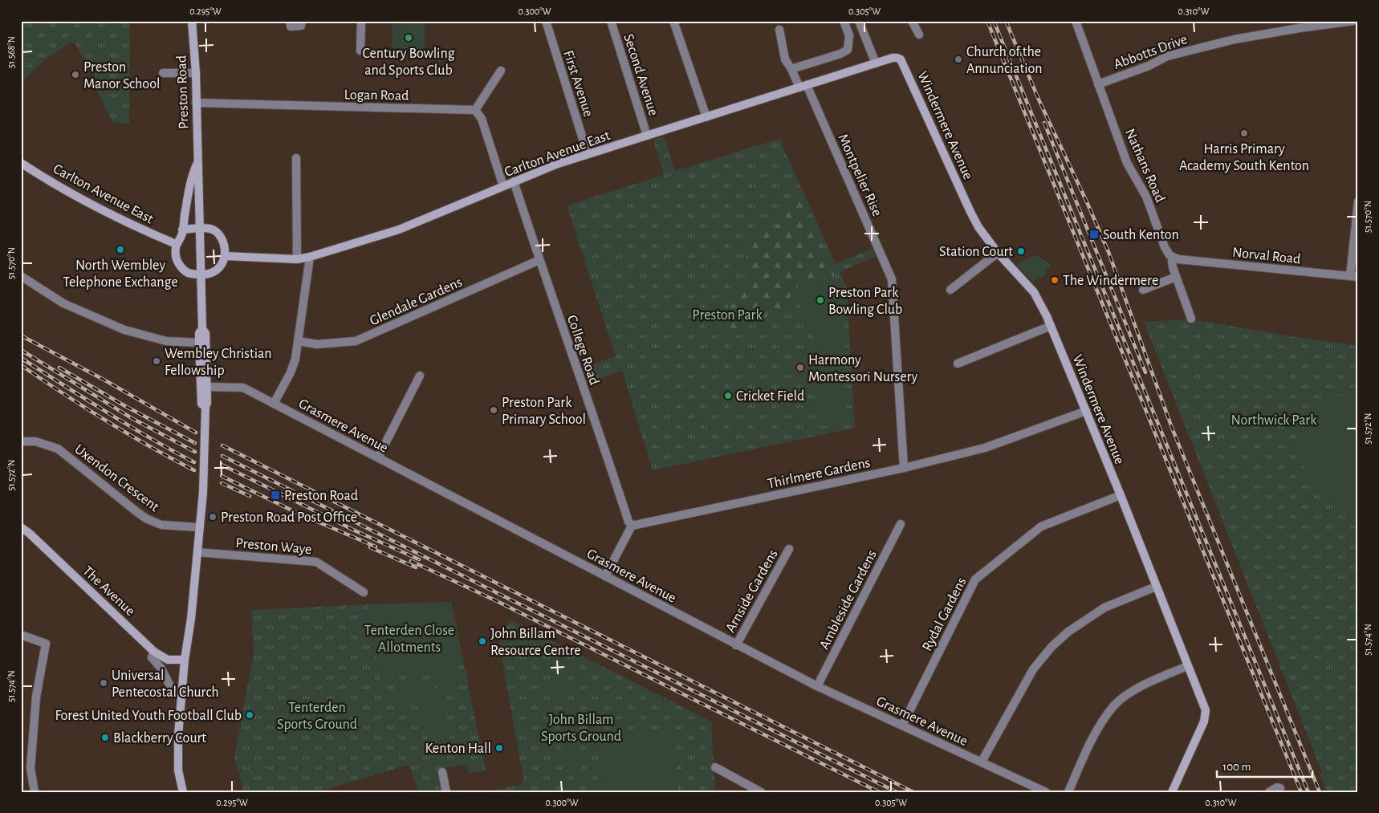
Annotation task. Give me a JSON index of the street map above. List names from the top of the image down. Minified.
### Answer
{"streets":{"street":["Abbotts Drive","Second Avenue","First Avenue","Preston Road","Logan Road","Windermere Avenue","Carlton Avenue East","Nathans Road","Montpelier Rise","Norval Road","Glendale Gardens","College Road","Grasmere Avenue","Thirlmere Gardens","Uxendon Crescent","Preston Waye","The Avenue","Arnside Gardens","Ambleside Gardens","Rydal Gardens"]},"crossings":[["Abbotts Drive","Nathans Road"],["Second Avenue","Carlton Avenue East"],["First Avenue","Carlton Avenue East"],["Preston Road","Logan Road"],["Preston Road","Grasmere Avenue"],["Preston Road","Uxendon Crescent"],["Preston Road","Preston Waye"],["Windermere Avenue","Carlton Avenue East"],["Windermere Avenue","Thirlmere Gardens"],["Windermere Avenue","Rydal Gardens"],["Carlton Avenue East","Montpelier Rise"],["Carlton Avenue East","College Road"],["Nathans Road","Norval Road"],["Montpelier Rise","Thirlmere Gardens"],["Glendale Gardens","College Road"],["College Road","Thirlmere Gardens"],["Grasmere Avenue","Arnside Gardens"],["Grasmere Avenue","Ambleside Gardens"],["Grasmere Avenue","Rydal Gardens"]],"parks":["Preston Park","Northwick Park","Tenterden Close Allotments","Tenterden Sports Ground","John Billam Sports Ground"],"places":{"other":["Century Bowling and Sports Club","Church of the Annunciation","Preston Manor School","Harris Primary Academy South Kenton","North Wembley Telephone Exchange","Station Court","The Windermere","Preston Park Bowling Club","Wembley Christian Fellowship","Harmony Montessori Nursery","Cricket Field","Preston Park Primary School","Preston Road Post Office","John Billam Resource Centre","Universal Pentecostal Church","Forest United Youth Football Club","Blackberry Court","Kenton Hall"],"transit":["South Kenton","Preston Road"]},"scale_bar":"100 m","coordinates":["0.295°W","0.300°W","0.305°W","0.310°W","51.568°N","51.570°N","51.572°N","51.574°N"]}
